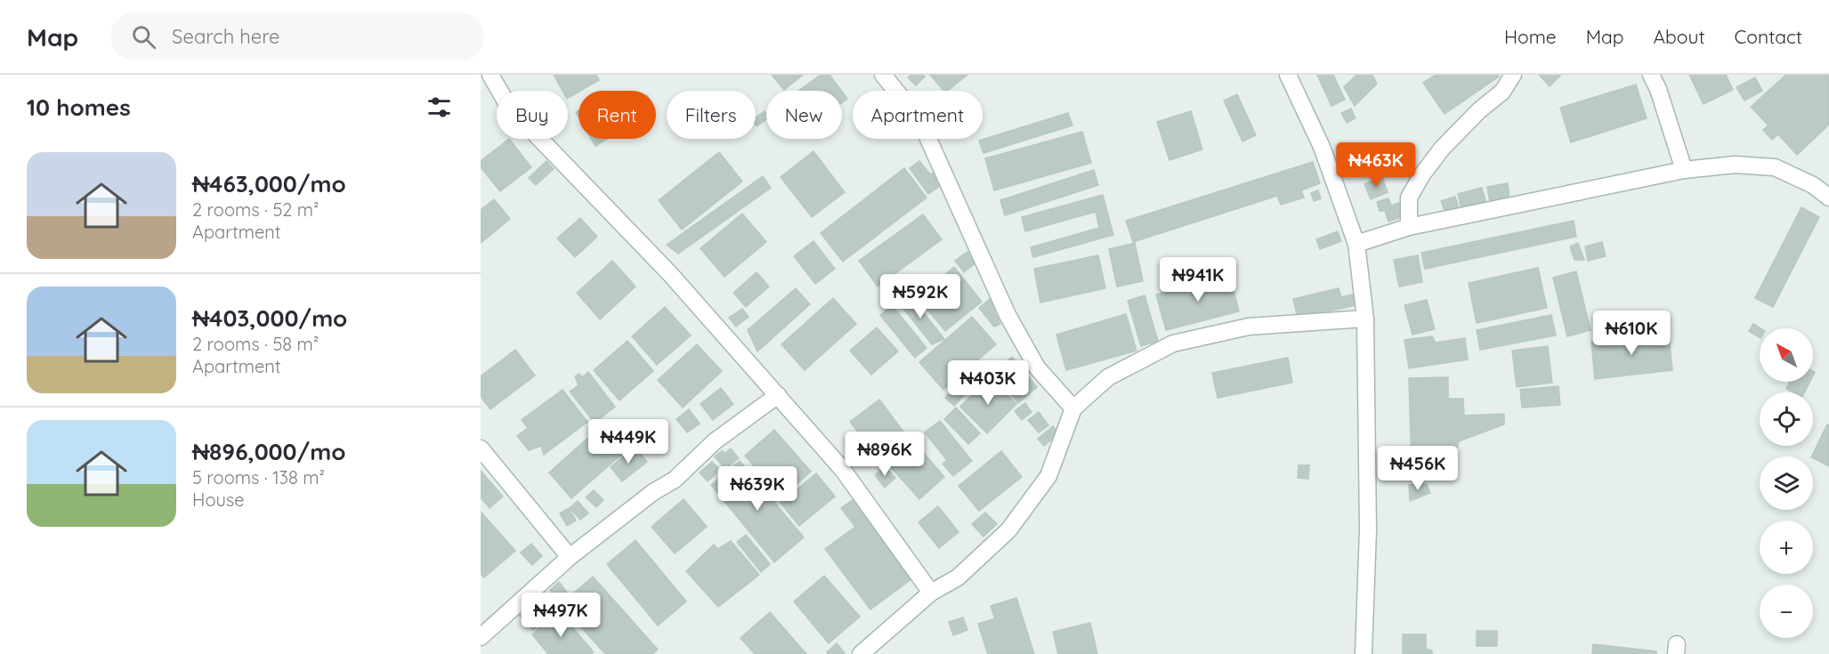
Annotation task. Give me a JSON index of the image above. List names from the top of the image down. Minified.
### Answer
{"north":"top left","page":{"header":"Map","search":"Search here","nav":["Home","Map","About","Contact"],"heading":"10 homes","chip":["Buy","Rent","Filters","New","Apartment"],"list":[{"name":"₦463,000/mo","note":"2 rooms · 52 m² · Apartment"},{"name":"₦403,000/mo","note":"2 rooms · 58 m² · Apartment"},{"name":"₦896,000/mo","note":"5 rooms · 138 m² · House"}],"price":["₦463K","₦941K","₦592K","₦610K","₦403K","₦449K","₦896K","₦456K","₦639K","₦497K"],"map_buttons":["+","−"]}}
